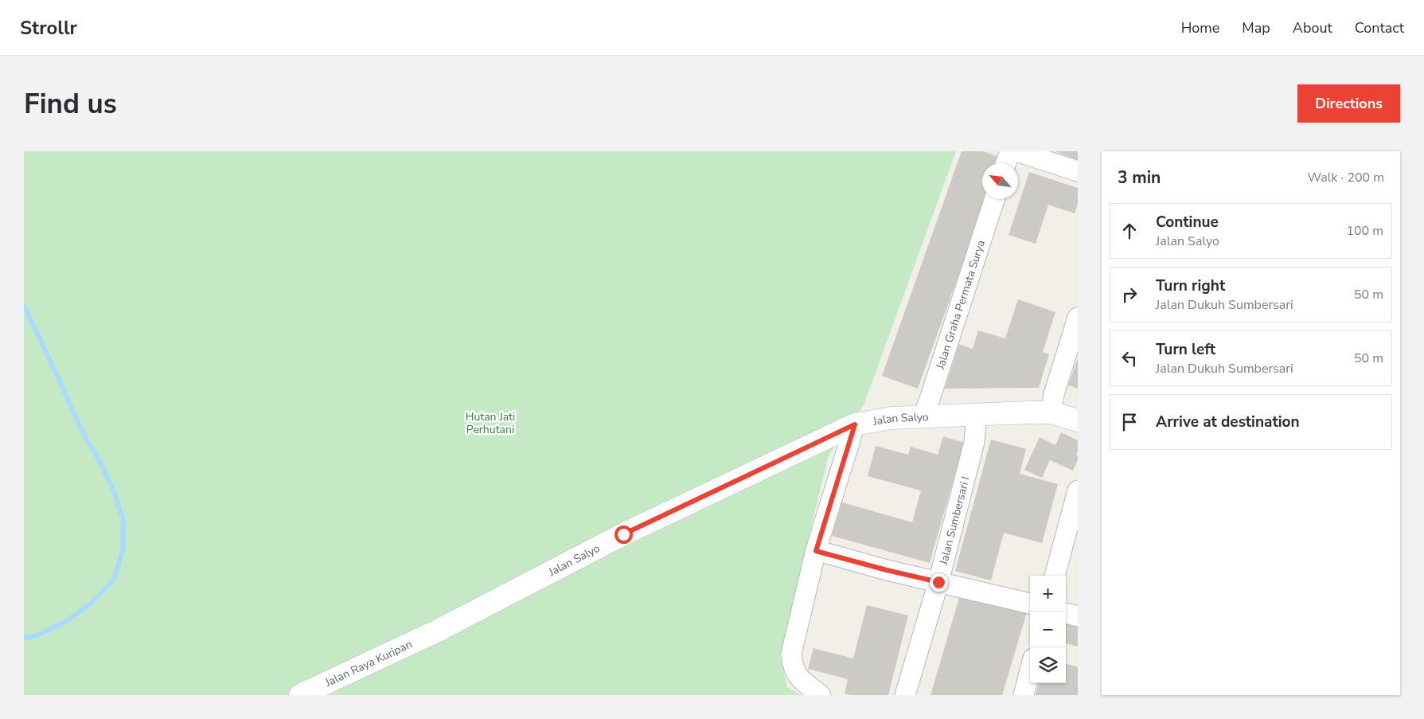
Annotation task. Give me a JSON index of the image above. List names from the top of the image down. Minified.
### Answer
{"streets":{"street":["Jalan Graha Permata Surya","Jalan Salyo","Jalan Sumbersari I","Jalan Raya Kuripan"]},"crossings":[["Jalan Graha Permata Surya","Jalan Salyo"],["Jalan Salyo","Jalan Sumbersari I"],["Jalan Salyo","Jalan Raya Kuripan"]],"parks":["Hutan Jati Perhutani"],"north":"top left","page":{"header":"Strollr","nav":["Home","Map","About","Contact"],"buttons":"Directions","title":"Find us","heading":["3 min","Walk · 200 m"],"list":[["Continue","Jalan Salyo","100 m"],["Turn right","Jalan Dukuh Sumbersari","50 m"],["Turn left","Jalan Dukuh Sumbersari","50 m"],"Arrive at destination"],"map_buttons":["+","−"]}}
